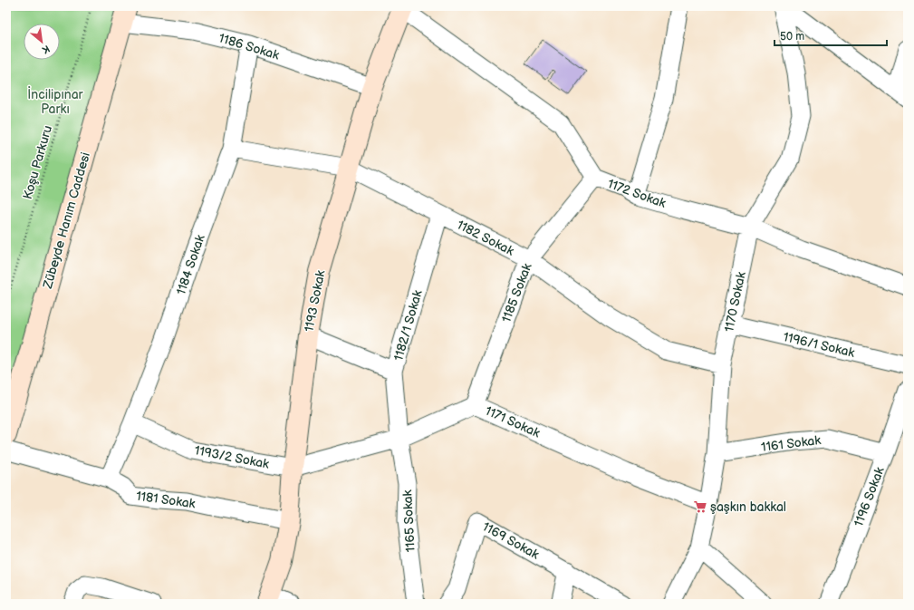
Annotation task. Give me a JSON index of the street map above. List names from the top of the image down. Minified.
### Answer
{"streets":{"street":["1186 Sokak","1172 Sokak","Zübeyde Hanım Caddesi","1182 Sokak","1184 Sokak","1185 Sokak","1193 Sokak","1170 Sokak","1182/1 Sokak","1196/1 Sokak","1171 Sokak","1161 Sokak","1193/2 Sokak","1196 Sokak","1181 Sokak","1165 Sokak","1169 Sokak"],"path":["Koşu Parkuru"]},"crossings":[["1186 Sokak","Zübeyde Hanım Caddesi"],["1186 Sokak","1184 Sokak"],["1186 Sokak","1193 Sokak"],["1172 Sokak","1185 Sokak"],["1172 Sokak","1193 Sokak"],["1172 Sokak","1170 Sokak"],["1182 Sokak","1184 Sokak"],["1182 Sokak","1185 Sokak"],["1182 Sokak","1193 Sokak"],["1182 Sokak","1170 Sokak"],["1182 Sokak","1182/1 Sokak"],["1184 Sokak","1193/2 Sokak"],["1184 Sokak","1181 Sokak"],["1185 Sokak","1171 Sokak"],["1193 Sokak","1171 Sokak"],["1193 Sokak","1193/2 Sokak"],["1193 Sokak","1181 Sokak"],["1170 Sokak","1196/1 Sokak"],["1170 Sokak","1171 Sokak"],["1170 Sokak","1161 Sokak"],["1182/1 Sokak","1171 Sokak"],["1182/1 Sokak","1165 Sokak"],["1171 Sokak","1193/2 Sokak"],["1171 Sokak","1165 Sokak"],["1161 Sokak","1196 Sokak"]],"parks":["İncilipınar Parkı"],"places":{"supermarket":["şaşkın bakkal"]},"scale_bar":"50 m","north":"bottom right"}
